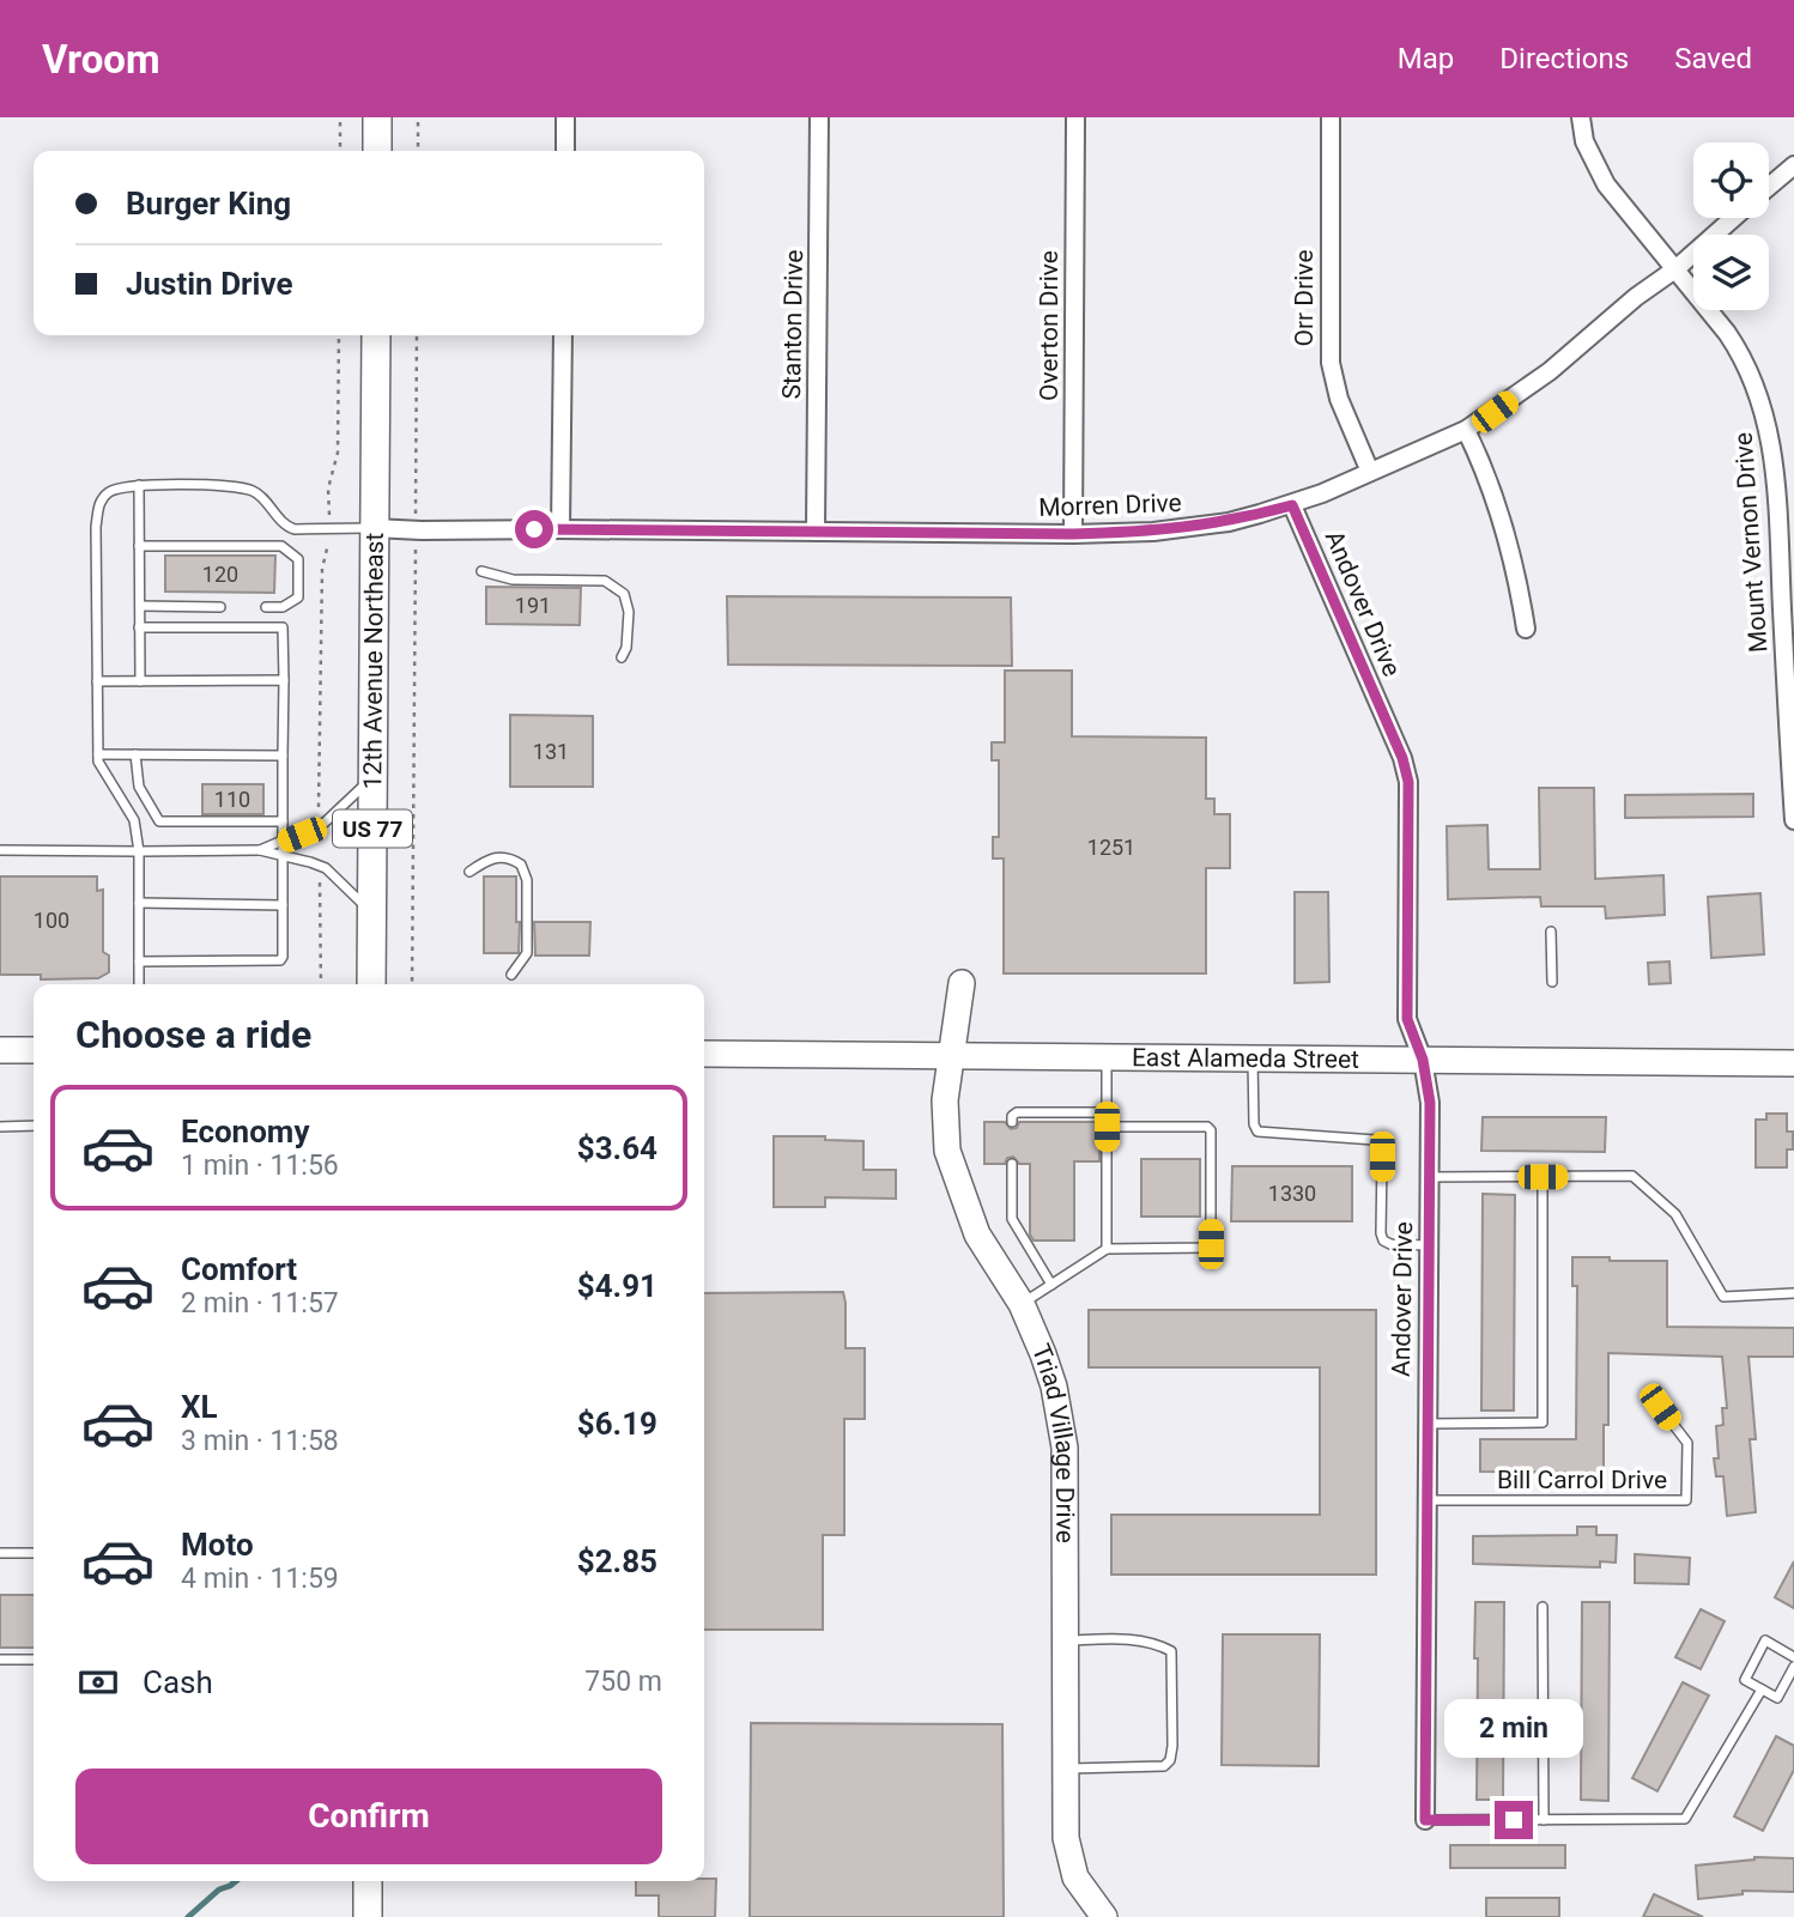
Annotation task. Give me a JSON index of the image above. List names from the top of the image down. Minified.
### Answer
{"streets":{"main road":["12th Avenue Northeast","US 77"],"street":["Orr Drive","Stanton Drive","Overton Drive","Morren Drive","Mount Vernon Drive","Andover Drive","East Alameda Street","Triad Village Drive"],"lane":["Bill Carrol Drive"]},"crossings":[["Orr Drive","Morren Drive"],["Stanton Drive","Morren Drive"],["Overton Drive","Morren Drive"],["Morren Drive","Mount Vernon Drive"],["Morren Drive","Andover Drive"],["Morren Drive","12th Avenue Northeast"],["Andover Drive","East Alameda Street"],["Andover Drive","Bill Carrol Drive"],["East Alameda Street","Triad Village Drive"]],"house_numbers":["120","191","131","110","1251","100","1330"],"page":{"header":"Vroom","nav":["Map","Directions","Saved"],"banner":["Burger King","Justin Drive"],"heading":"Choose a ride","list":[{"name":"Economy","note":"1 min · 11:56","value":"$3.64"},{"name":"Comfort","note":"2 min · 11:57","value":"$4.91"},{"name":"XL","note":"3 min · 11:58","value":"$6.19"},{"name":"Moto","note":"4 min · 11:59","value":"$2.85"}],"pay":["Cash","750 m"],"bubble":"2 min","buttons":"Confirm"}}
